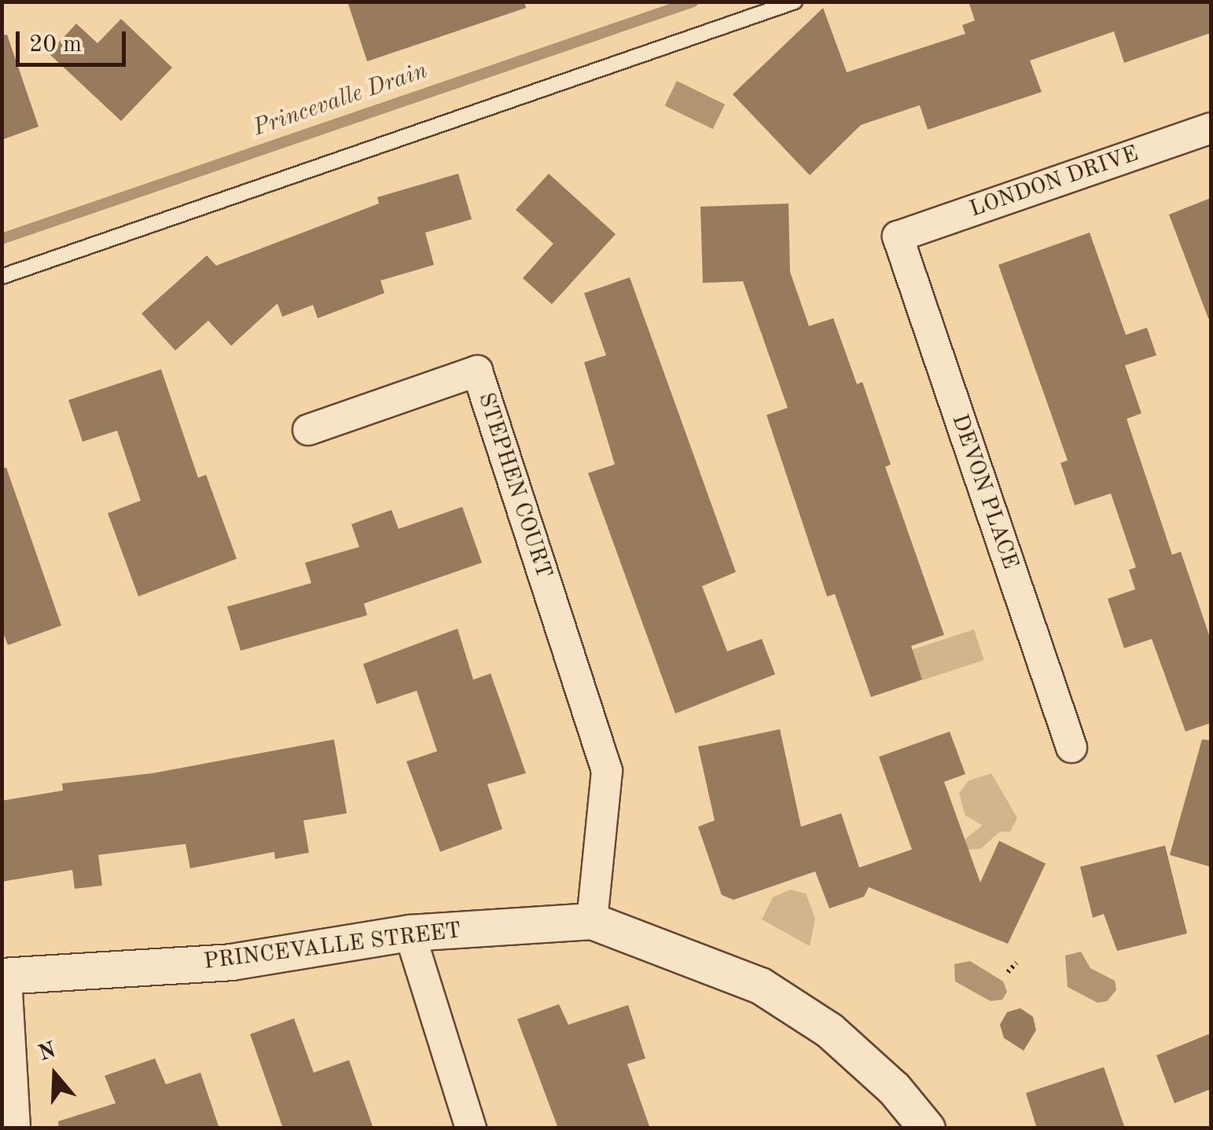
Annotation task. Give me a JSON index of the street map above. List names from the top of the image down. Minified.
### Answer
{"streets":{"street":["LONDON DRIVE","STEPHEN COURT","DEVON PLACE","PRINCEVALLE STREET"]},"crossings":[["LONDON DRIVE","DEVON PLACE"],["STEPHEN COURT","PRINCEVALLE STREET"]],"water":["Princevalle Drain"],"scale_bar":"20 m","north":"top"}
